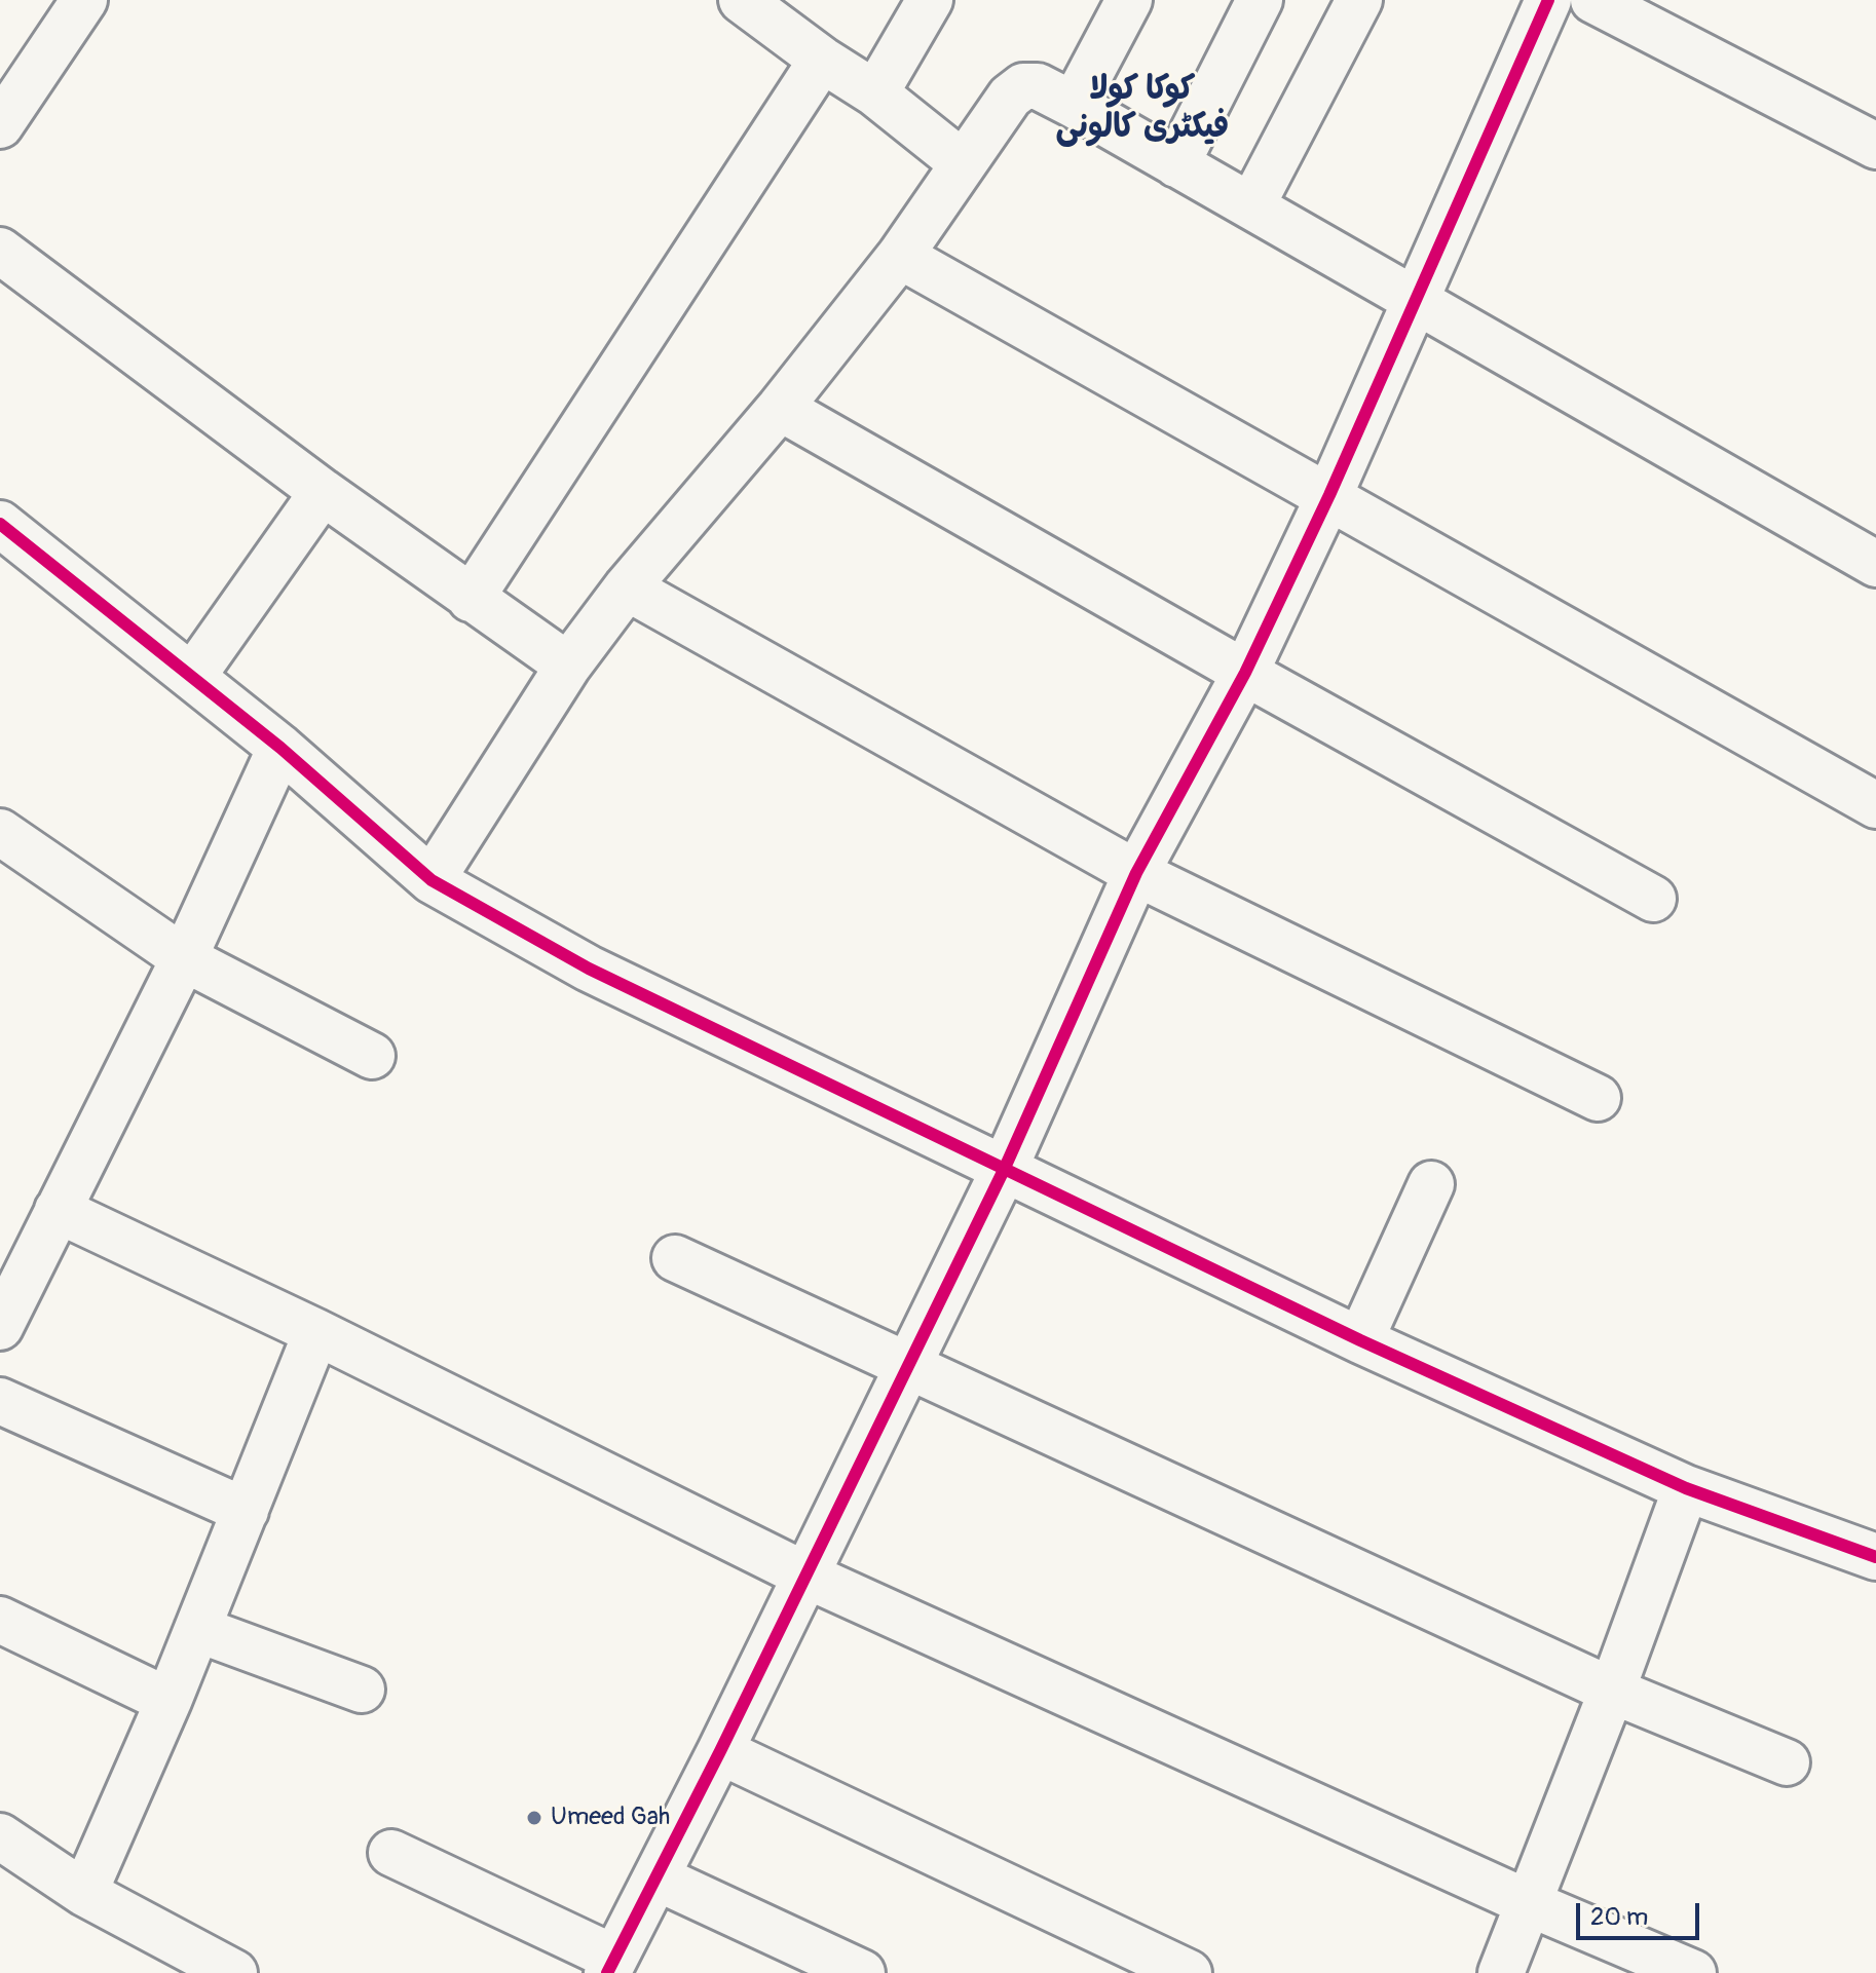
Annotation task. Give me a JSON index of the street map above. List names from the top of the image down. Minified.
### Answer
{"districts":["کوکا کولا فیکٹری کالونی"],"places":["Umeed Gah"],"scale_bar":"20 m"}
